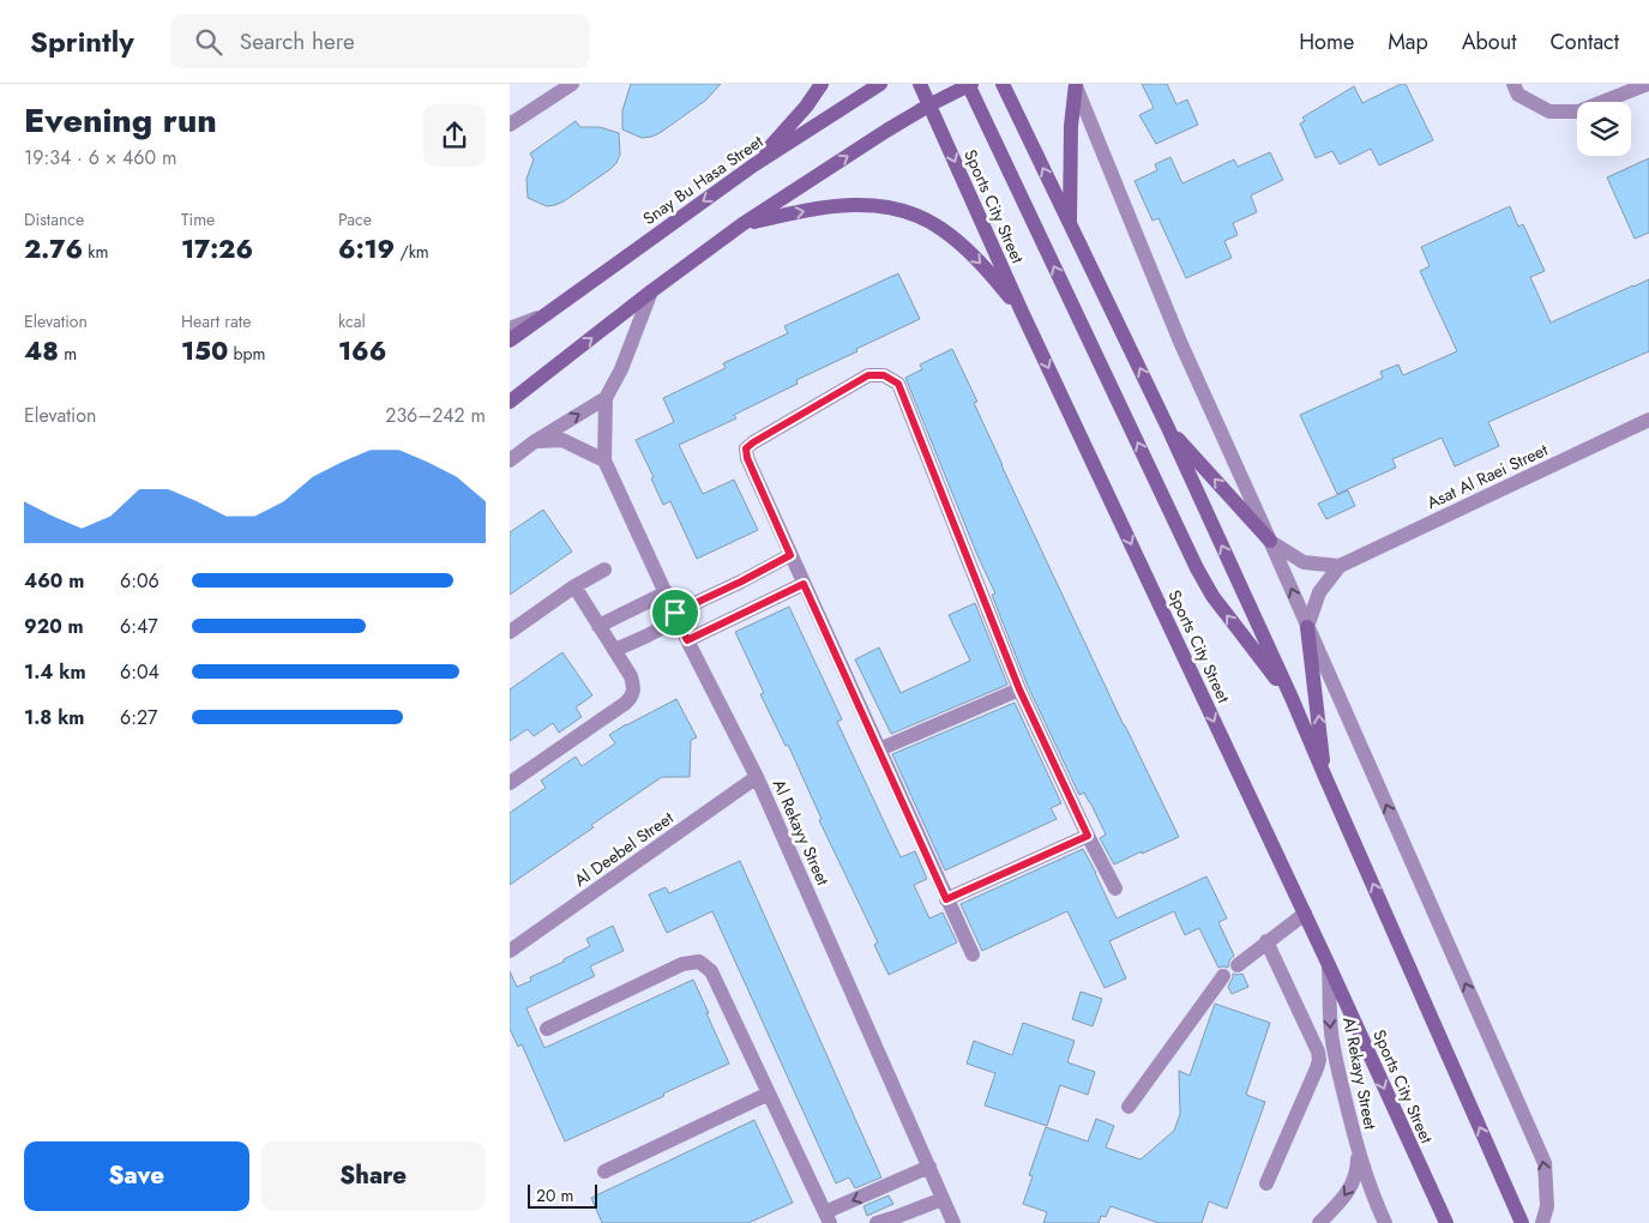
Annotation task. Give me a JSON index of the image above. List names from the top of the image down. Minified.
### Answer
{"streets":{"main road":["Snay Bu Hasa Street","Sports City Street"],"street":["Asat Al Raei Street","Al Rekayy Street","Al Deebel Street"]},"crossings":[["Sports City Street","Al Rekayy Street"],["Al Rekayy Street","Al Deebel Street"]],"scale_bar":"20 m","page":{"header":"Sprintly","search":"Search here","nav":["Home","Map","About","Contact"],"heading":["Evening run","19:34 · 6 × 460 m"],"stats":[["Distance","2.76 km"],["Time","17:26"],["Pace","6:19 /km"],["Elevation","48 m"],["Heart rate","150 bpm"],["kcal","166"]],"chart":["Elevation","236–242 m"],"list":[{"name":"460 m","note":"6:06"},{"name":"920 m","note":"6:47"},{"name":"1.4 km","note":"6:04"},{"name":"1.8 km","note":"6:27"}],"buttons":["Save","Share"],"scale":"20 m"}}
